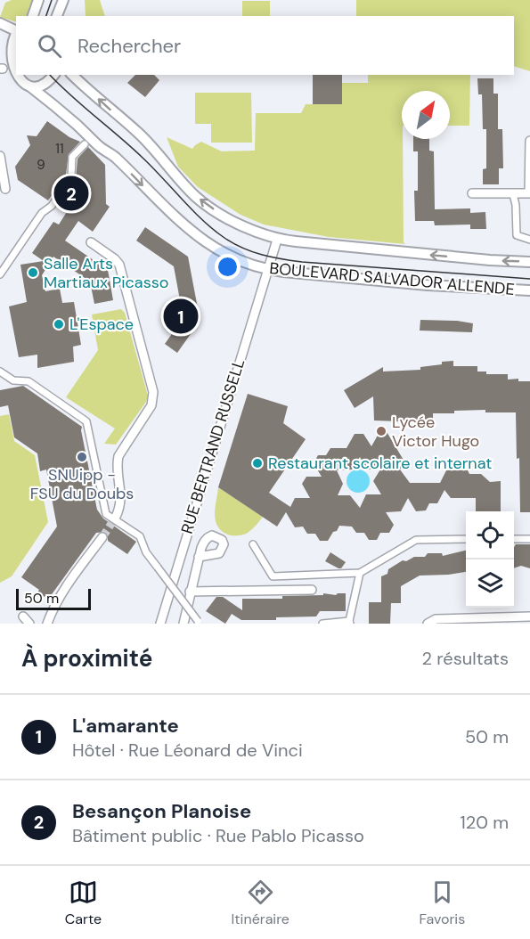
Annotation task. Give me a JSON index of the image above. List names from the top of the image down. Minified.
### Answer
{"streets":{"street":["BOULEVARD SALVADOR ALLENDE","RUE BERTRAND RUSSELL"]},"crossings":[["BOULEVARD SALVADOR ALLENDE","RUE BERTRAND RUSSELL"]],"places":["Salle Arts Martiaux Picasso","L'Espace","Lycée Victor Hugo","SNUipp - FSU du Doubs","Restaurant scolaire et internat"],"house_numbers":["11","9"],"scale_bar":"50 m","north":"top right","page":{"search":"Rechercher","pins":["2","1"],"scale":"50 m","heading":["À proximité","2 résultats"],"list":[{"mark":"1","name":"L'amarante","note":"Hôtel · Rue Léonard de Vinci","value":"50 m"},{"mark":"2","name":"Besançon Planoise","note":"Bâtiment public · Rue Pablo Picasso","value":"120 m"}],"nav":["Carte","Itinéraire","Favoris"]}}
